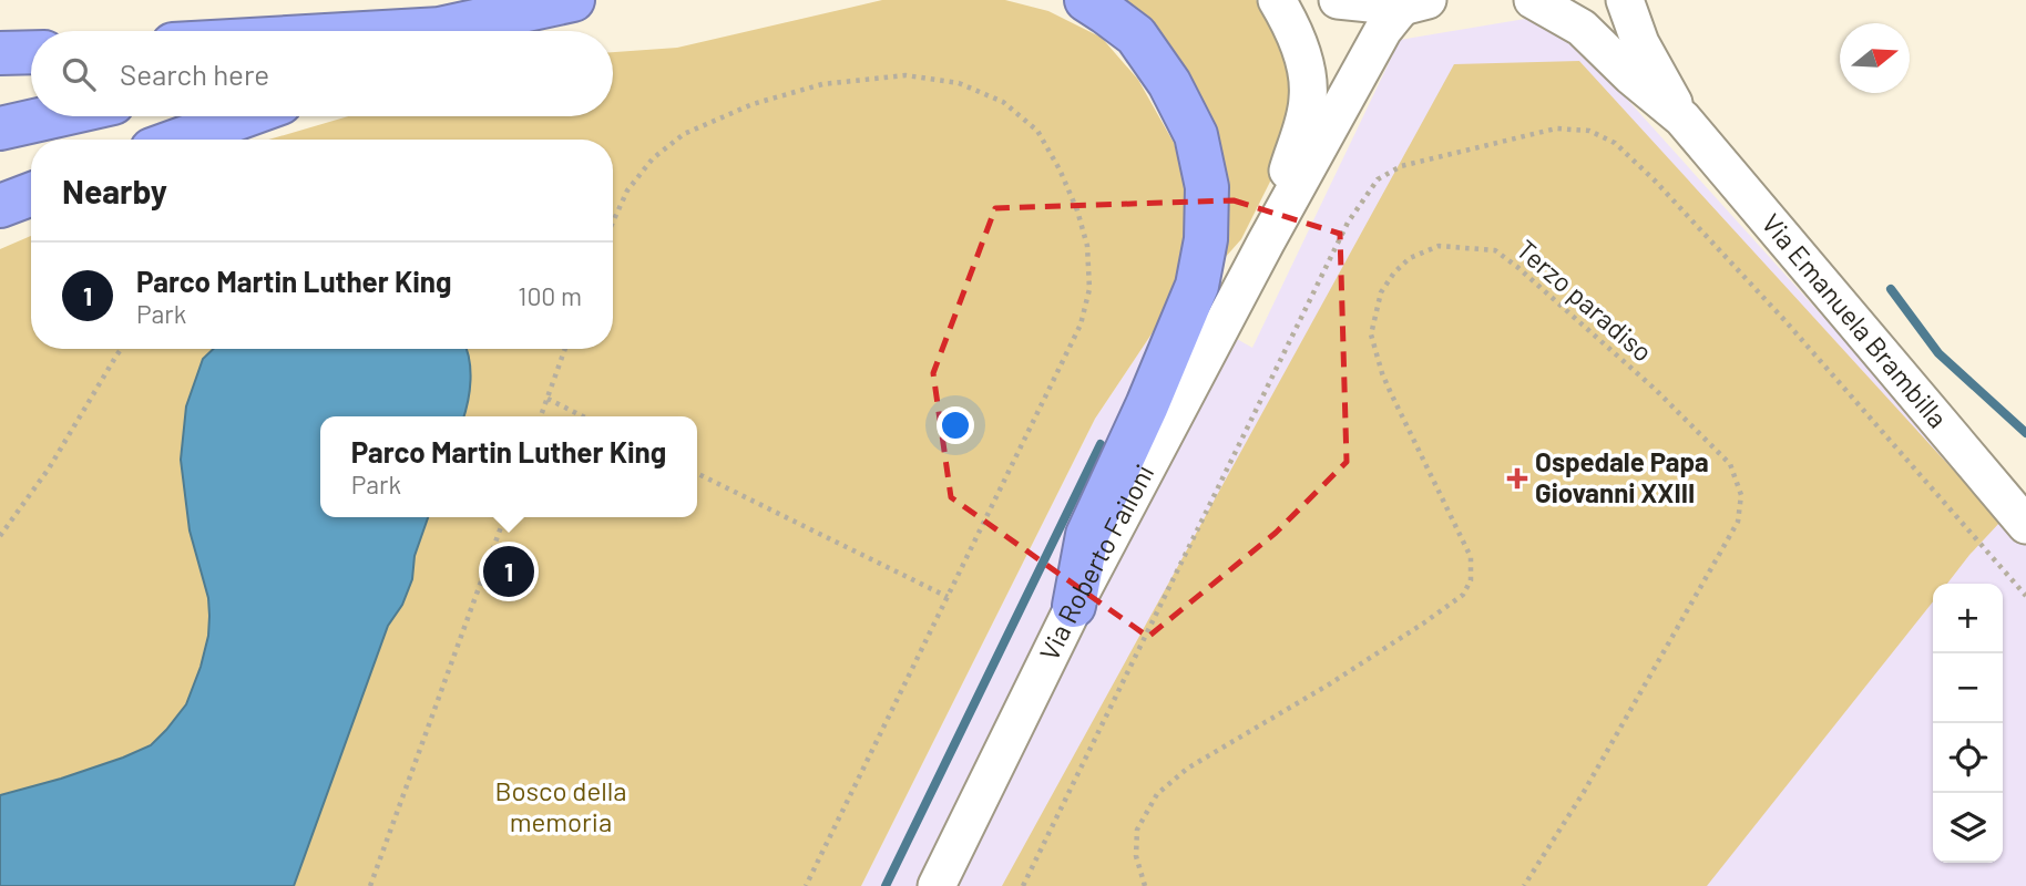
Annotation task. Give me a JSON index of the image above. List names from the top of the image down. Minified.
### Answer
{"streets":{"street":["Via Emanuela Brambilla","Via Roberto Failoni"],"path":["Terzo paradiso"]},"parks":["Bosco della memoria"],"places":{"health":["Ospedale Papa Giovanni XXIII"]},"north":"right","page":{"search":"Search here","heading":"Nearby","list":[{"mark":"1","name":"Parco Martin Luther King","note":"Park","value":"100 m"}],"popup":["Parco Martin Luther King","Park"],"pins":"1","map_buttons":["+","−"]}}
